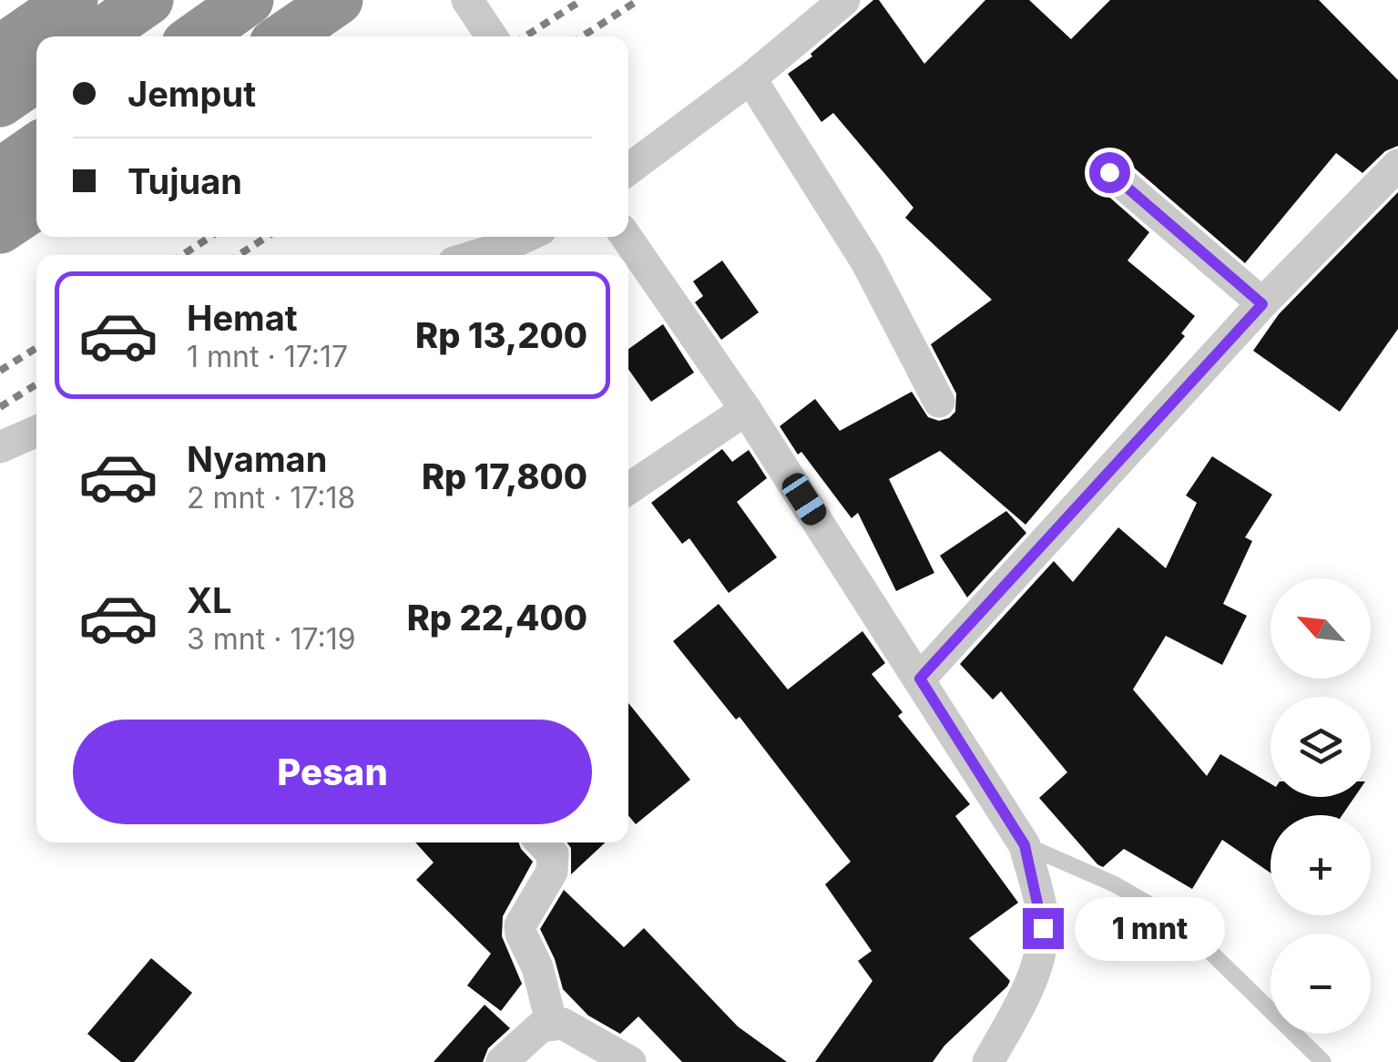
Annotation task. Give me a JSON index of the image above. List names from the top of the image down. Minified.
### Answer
{"north":"top left","page":{"banner":["Jemput","Tujuan"],"list":[{"name":"Hemat","note":"1 mnt · 17:17","value":"Rp 13,200"},{"name":"Nyaman","note":"2 mnt · 17:18","value":"Rp 17,800"},{"name":"XL","note":"3 mnt · 17:19","value":"Rp 22,400"}],"map_buttons":["+","−"],"buttons":"Pesan","bubble":"1 mnt"}}
